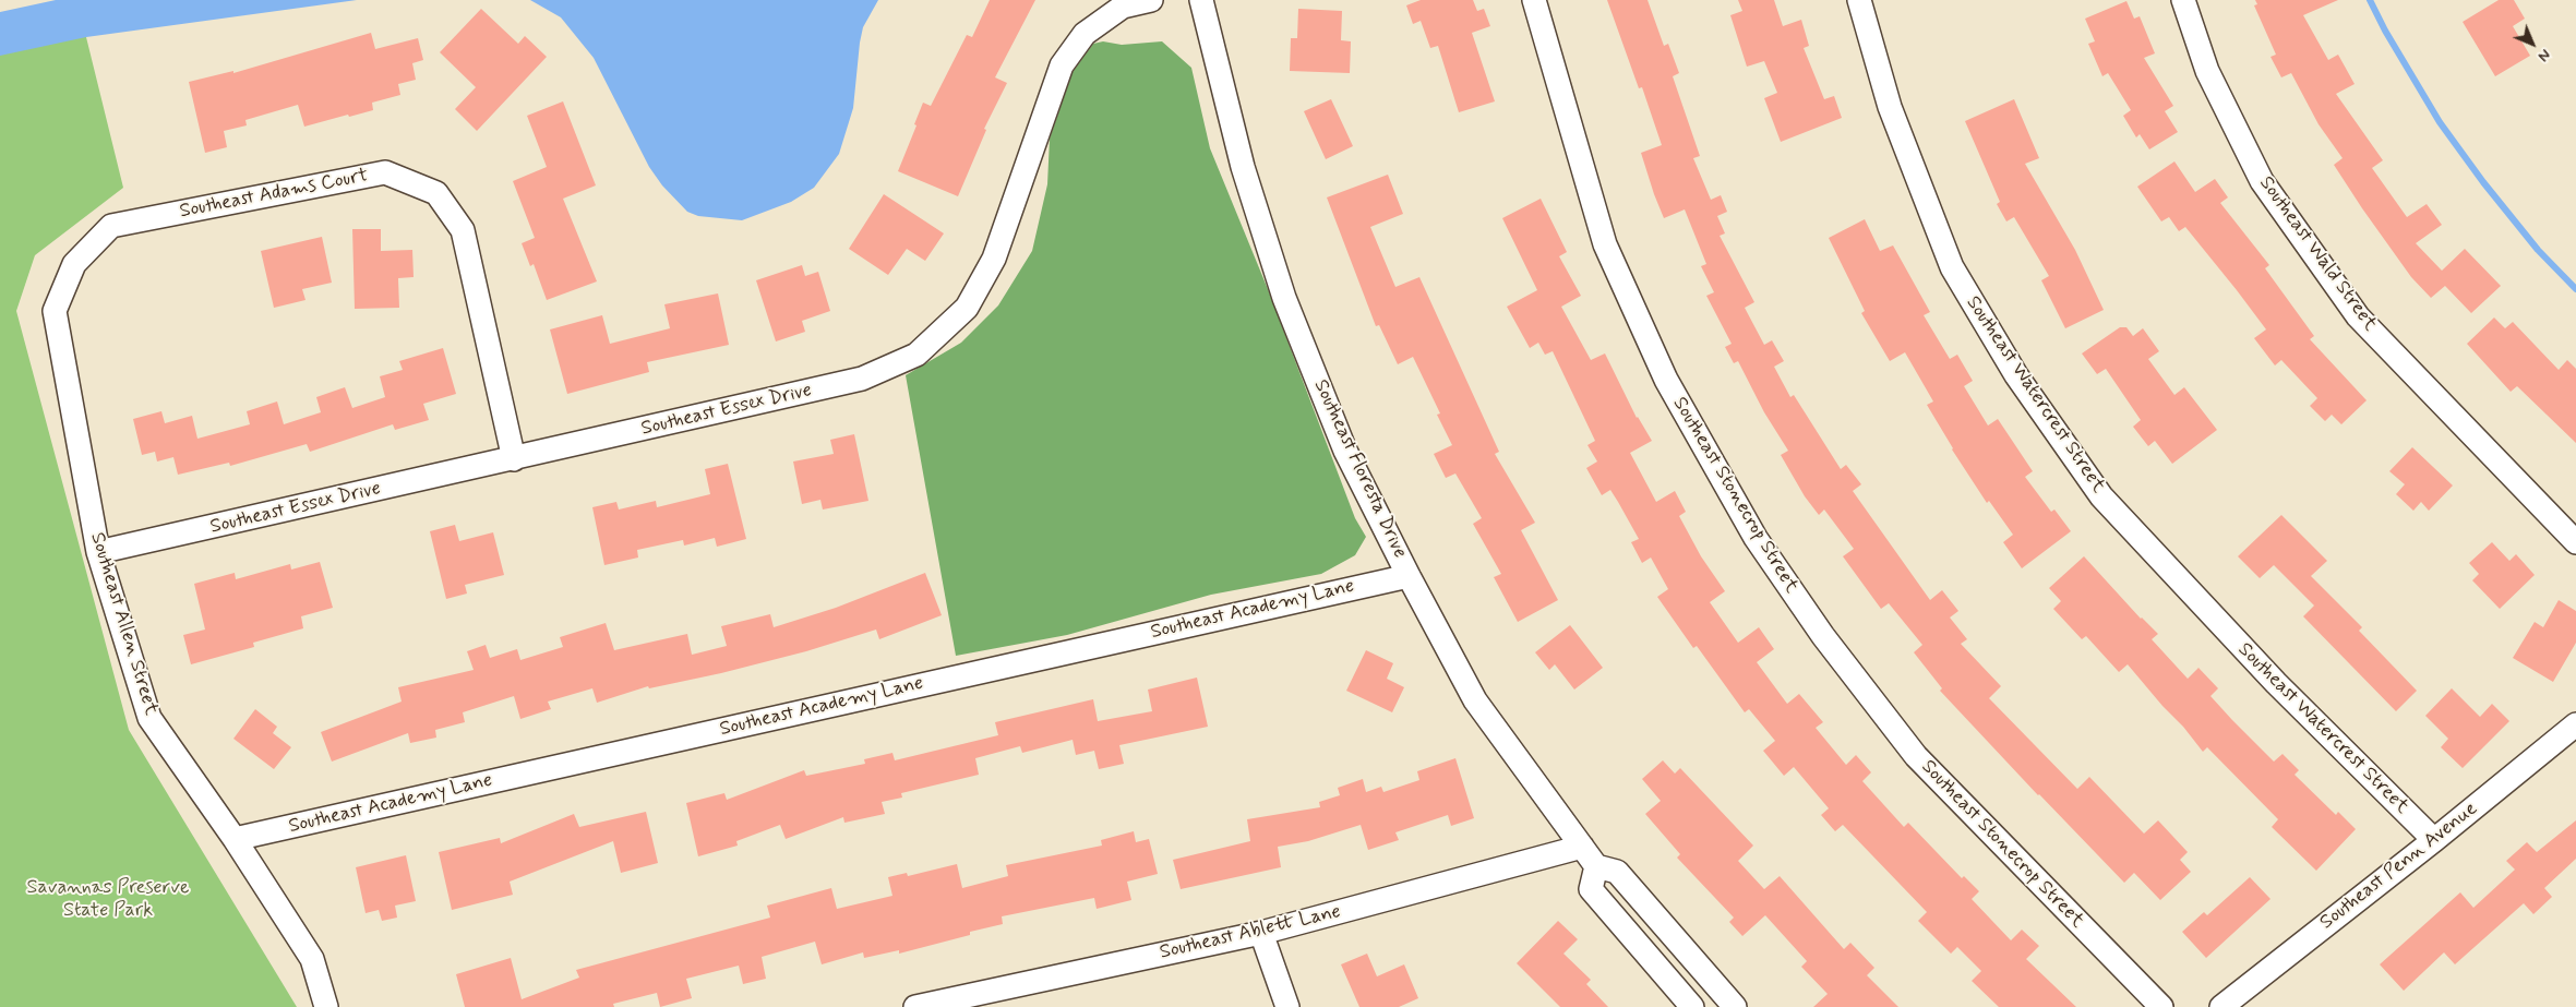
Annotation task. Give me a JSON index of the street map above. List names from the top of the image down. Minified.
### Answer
{"streets":{"street":["Southeast Adams Court","Southeast Wald Street","Southeast Watercrest Street","Southeast Essex Drive","Southeast Floresta Drive","Southeast Stonecrop Street","Southeast Academy Lane","Southeast Allen Street","Southeast Penn Avenue","Southeast Ablett Lane"]},"crossings":[["Southeast Adams Court","Southeast Essex Drive"],["Southeast Adams Court","Southeast Allen Street"],["Southeast Watercrest Street","Southeast Penn Avenue"],["Southeast Essex Drive","Southeast Allen Street"],["Southeast Floresta Drive","Southeast Academy Lane"],["Southeast Floresta Drive","Southeast Ablett Lane"],["Southeast Academy Lane","Southeast Allen Street"]],"parks":["Savannas Preserve State Park"],"north":"bottom right"}
